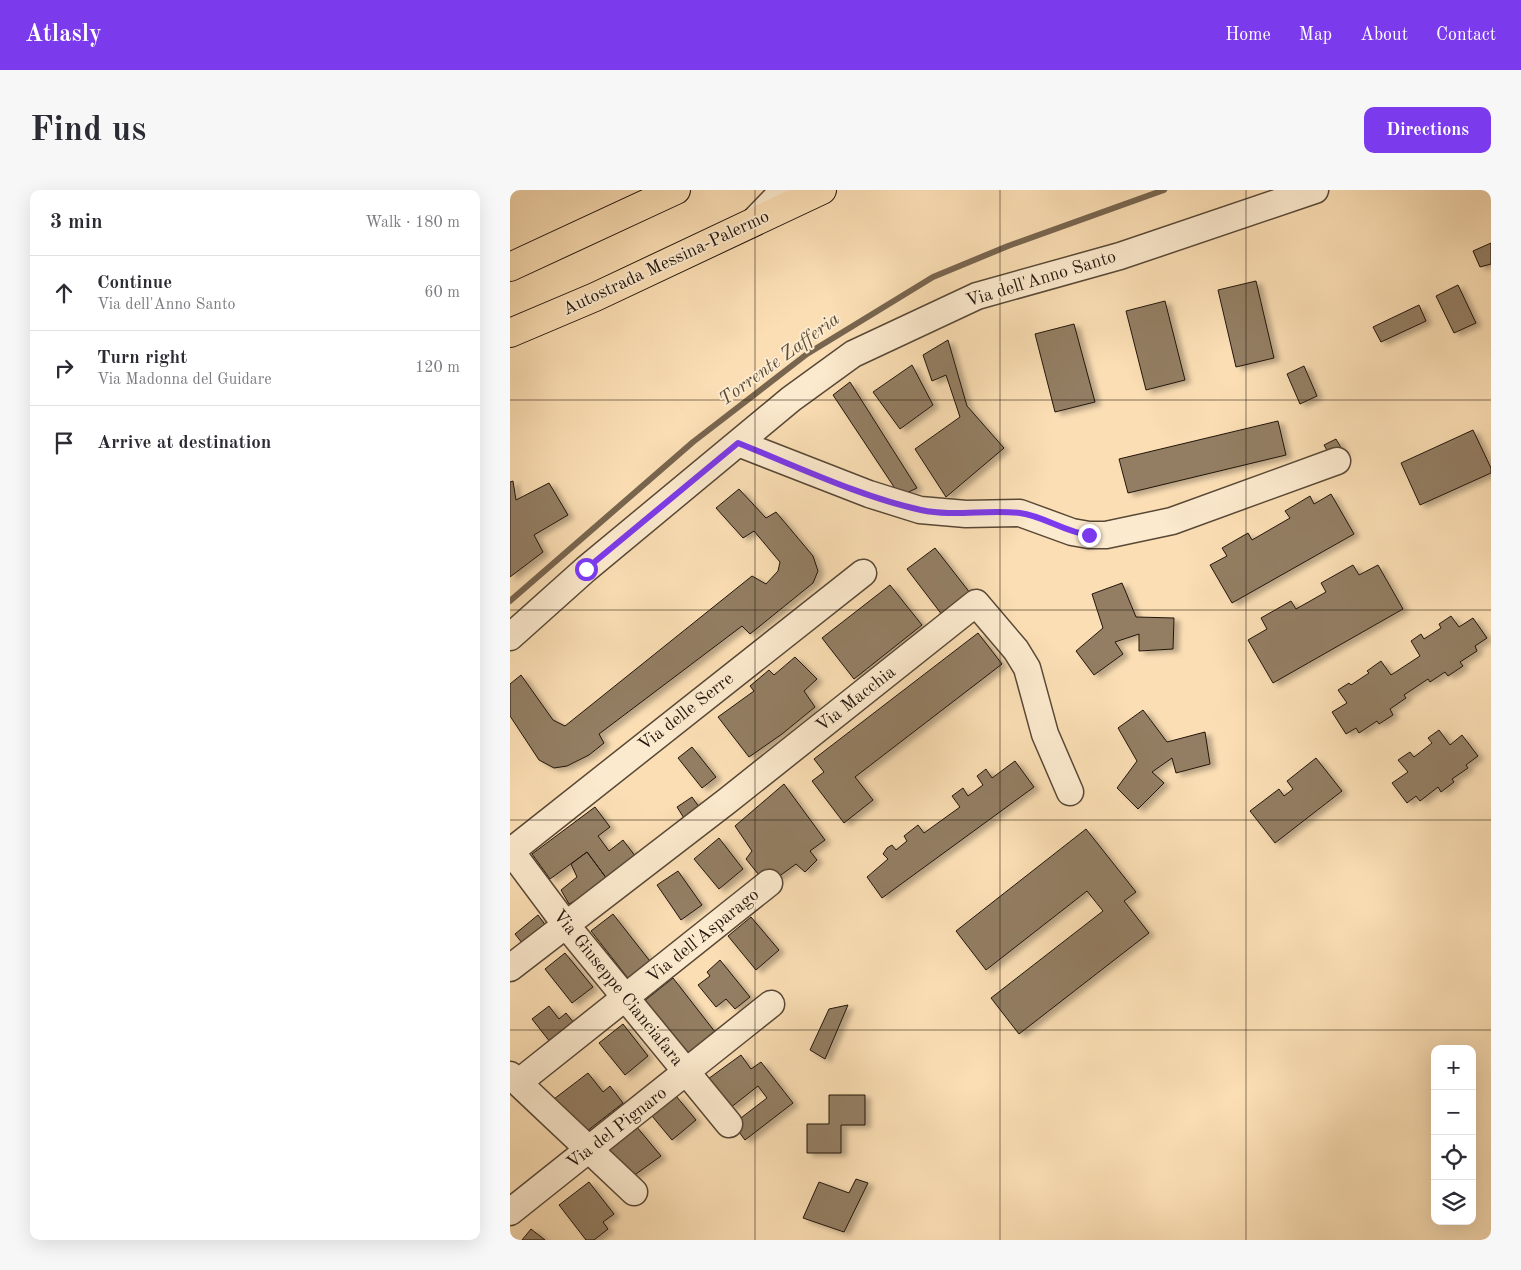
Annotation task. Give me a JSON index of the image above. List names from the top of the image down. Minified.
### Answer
{"streets":{"highway":["Autostrada Messina-Palermo"],"street":["Via dell'Anno Santo","Via Macchia","Via delle Serre","Via dell'Asparago","Via Giuseppe Cianciafara","Via del Pignaro"]},"crossings":[["Via Macchia","Via Giuseppe Cianciafara"],["Via delle Serre","Via Giuseppe Cianciafara"],["Via dell'Asparago","Via Giuseppe Cianciafara"],["Via Giuseppe Cianciafara","Via del Pignaro"]],"water":["Torrente Zafferia"],"page":{"header":"Atlasly","nav":["Home","Map","About","Contact"],"buttons":"Directions","title":"Find us","heading":["3 min","Walk · 180 m"],"list":[["Continue","Via dell'Anno Santo","60 m"],["Turn right","Via Madonna del Guidare","120 m"],"Arrive at destination"],"map_buttons":["+","−"]}}
